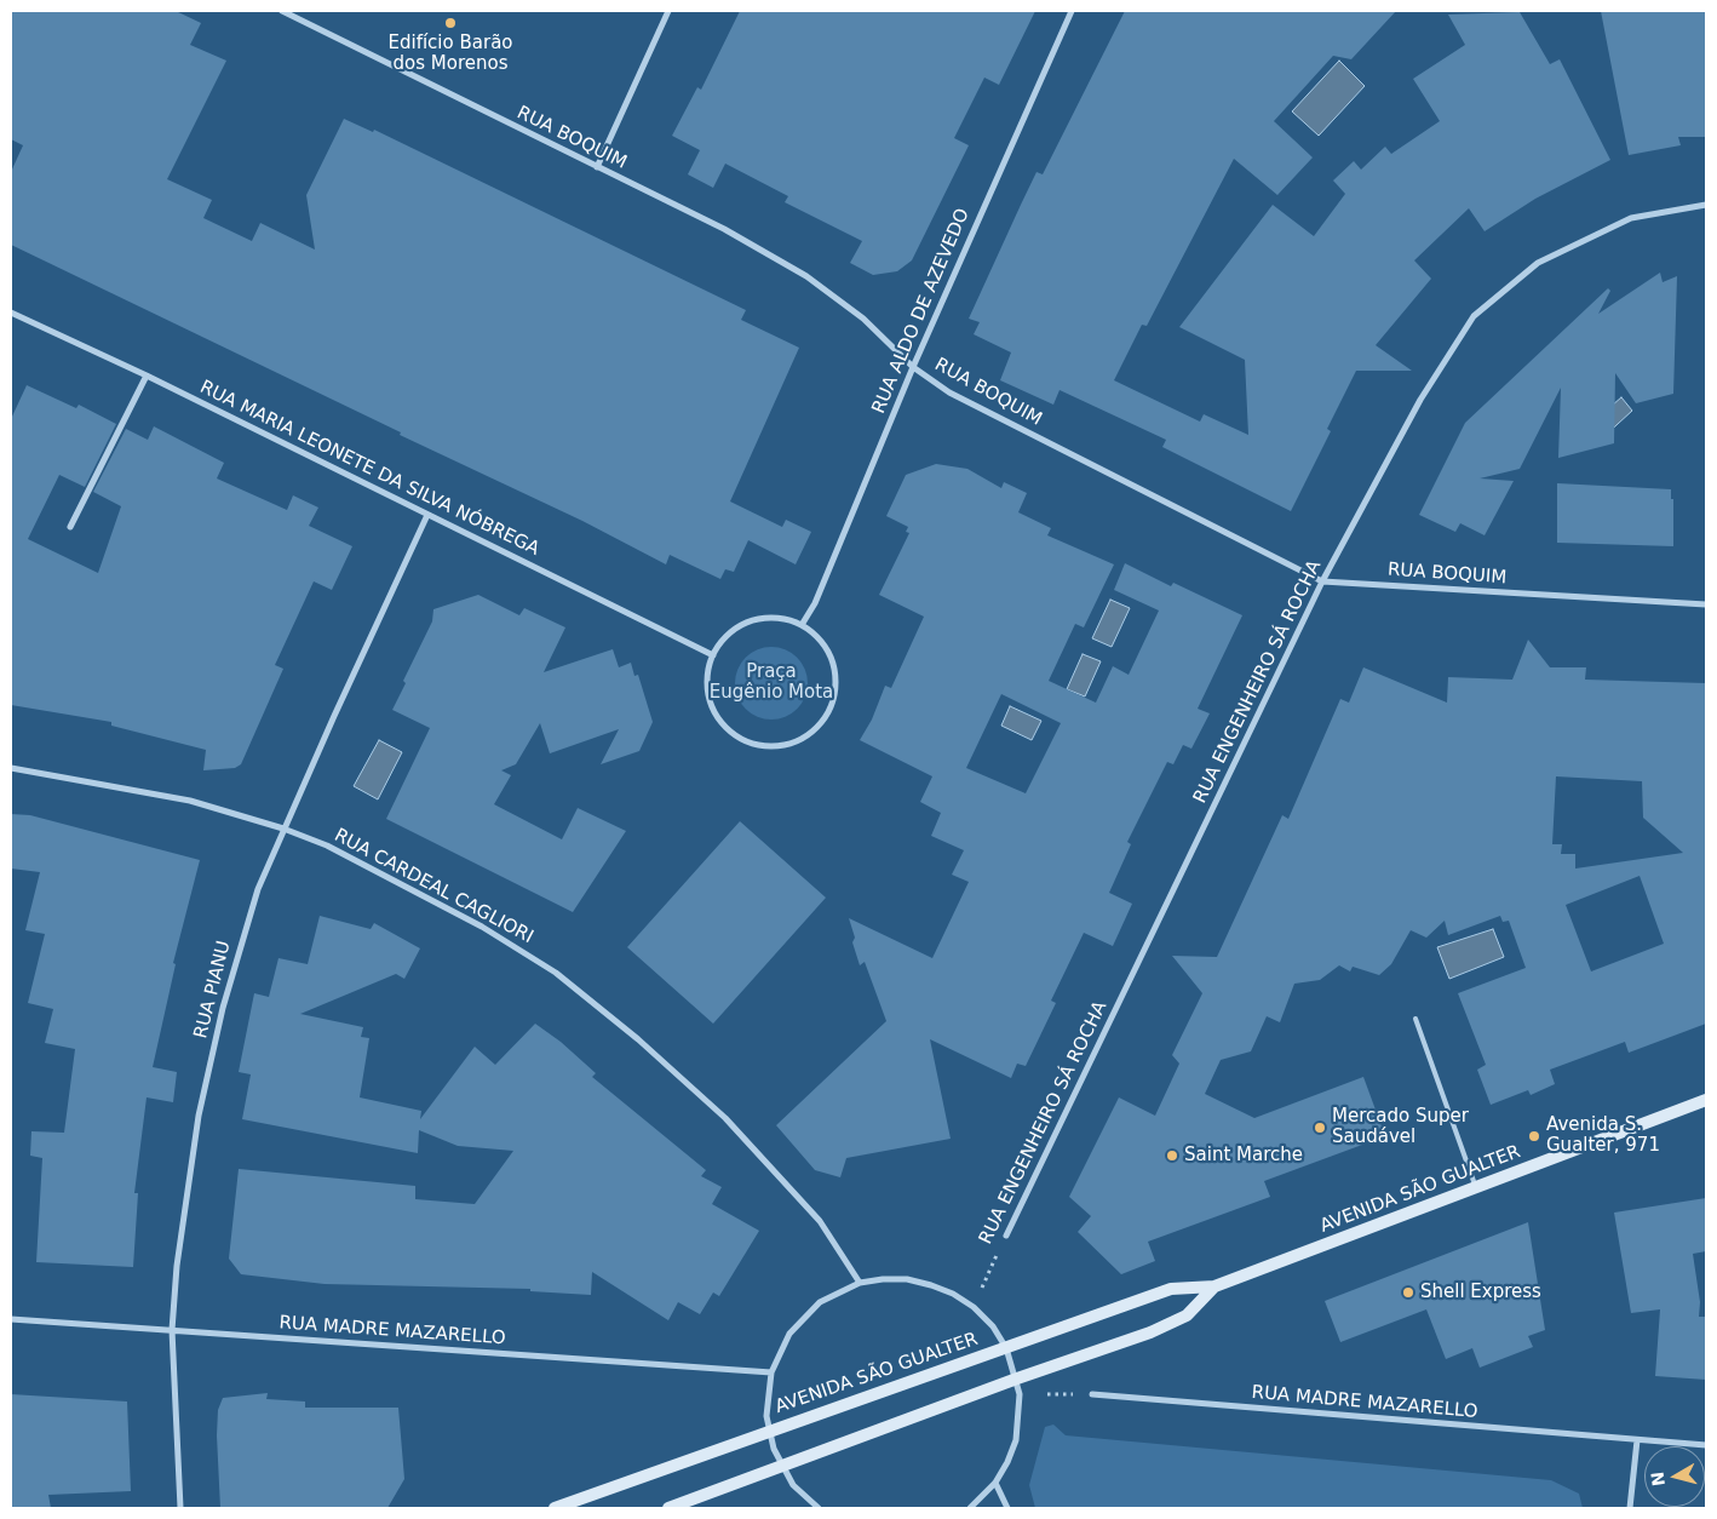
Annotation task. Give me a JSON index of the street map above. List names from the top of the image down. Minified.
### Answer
{"streets":{"street":["RUA BOQUIM","RUA ALDO DE AZEVEDO","RUA MARIA LEONETE DA SILVA NÓBREGA","RUA ENGENHEIRO SÁ ROCHA","RUA CARDEAL CAGLIORI","RUA PIANU","AVENIDA SÃO GUALTER","RUA MADRE MAZARELLO"]},"crossings":[["RUA BOQUIM","RUA ALDO DE AZEVEDO"],["RUA BOQUIM","RUA ENGENHEIRO SÁ ROCHA"],["RUA ALDO DE AZEVEDO","RUA MARIA LEONETE DA SILVA NÓBREGA"],["RUA MARIA LEONETE DA SILVA NÓBREGA","RUA PIANU"],["RUA CARDEAL CAGLIORI","RUA PIANU"],["RUA PIANU","RUA MADRE MAZARELLO"]],"parks":["Praça Eugênio Mota"],"places":["Edifício Barão dos Morenos","Mercado Super Saudável","Avenida S. Gualter, 971","Saint Marche","Shell Express"],"north":"left"}
